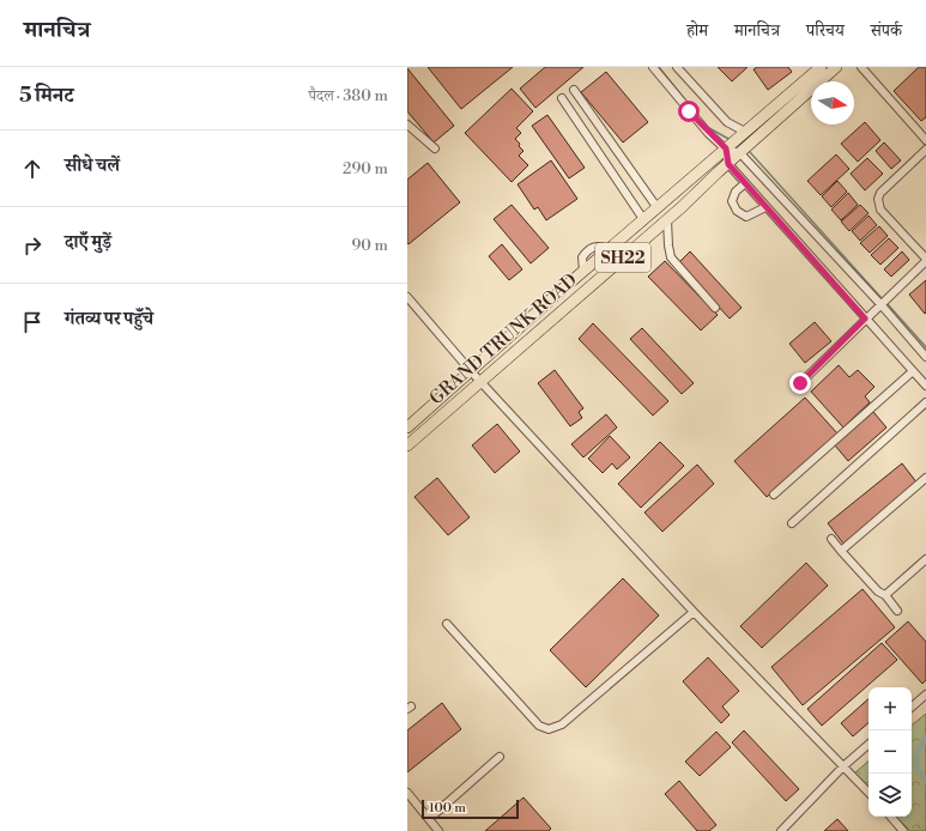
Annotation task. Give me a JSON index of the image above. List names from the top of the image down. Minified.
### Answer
{"streets":{"highway":["SH22","GRAND TRUNK ROAD"]},"scale_bar":"100 m","north":"right","page":{"header":"मानचित्र","nav":["होम","मानचित्र","परिचय","संपर्क"],"heading":["5 मिनट","पैदल · 380 m"],"list":[["सीधे चलें","290 m"],["दाएँ मुड़ें","90 m"],"गंतव्य पर पहुँचे"],"map_buttons":["+","−"],"scale":"100 m"}}
